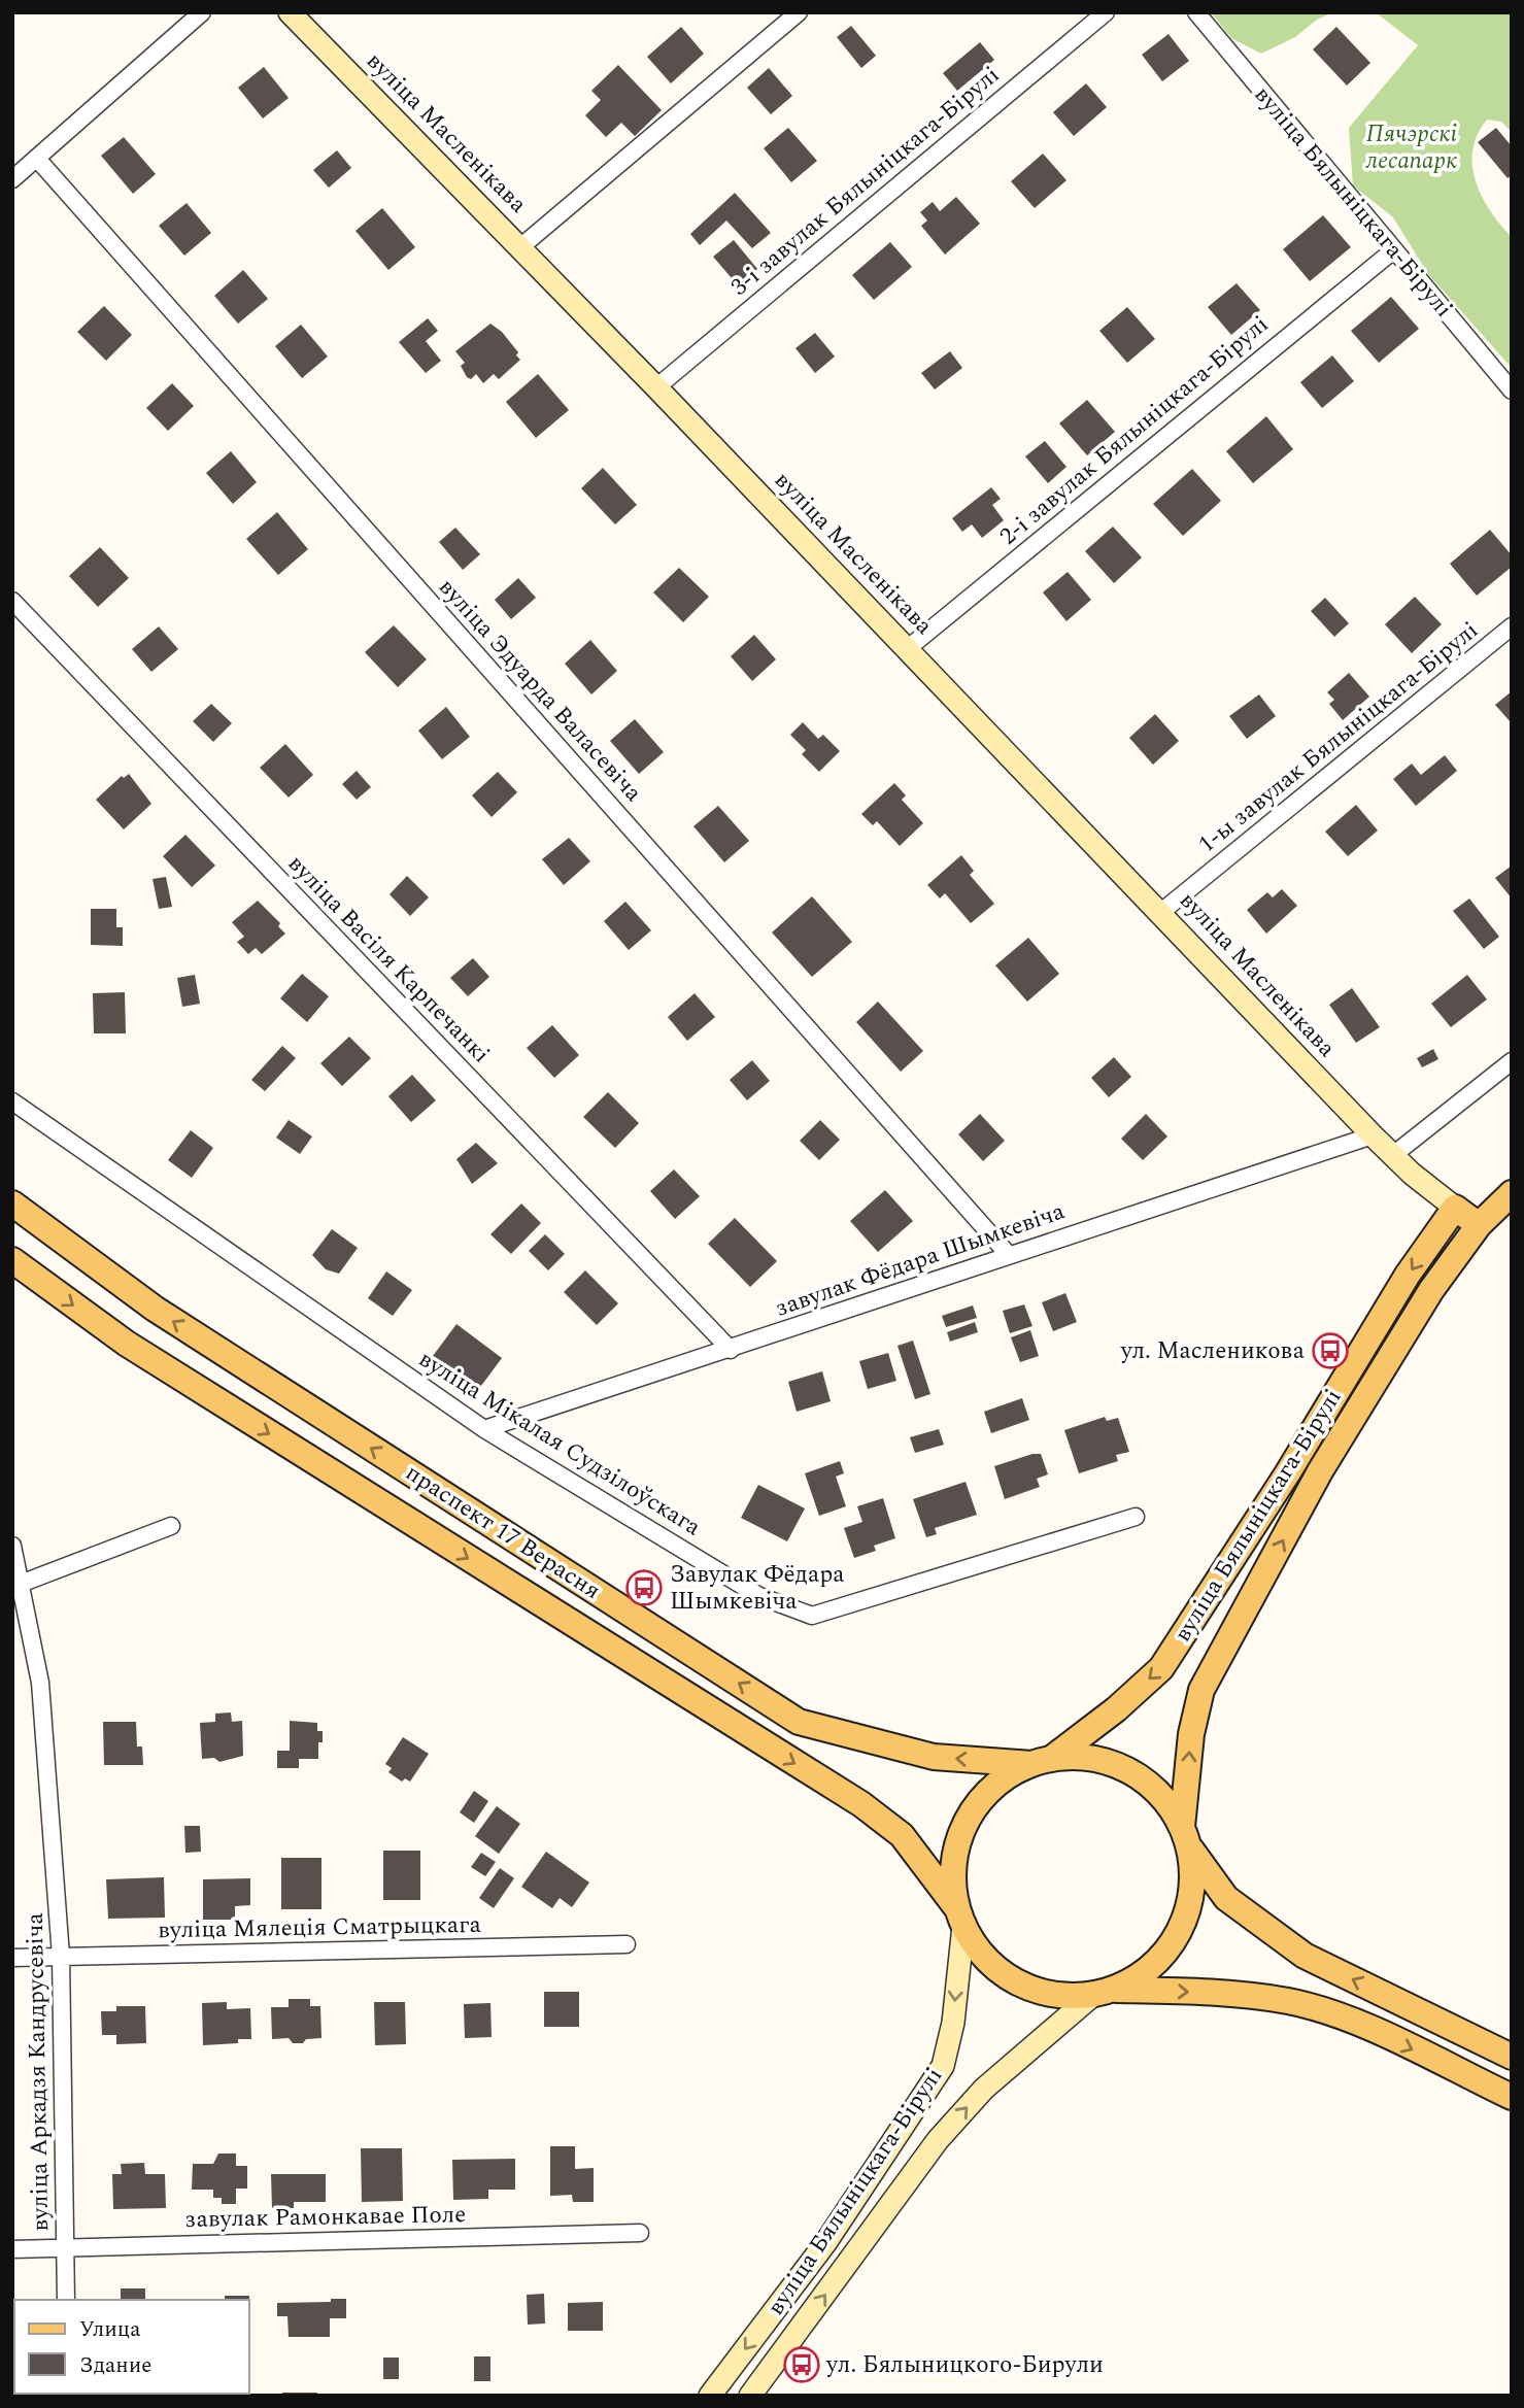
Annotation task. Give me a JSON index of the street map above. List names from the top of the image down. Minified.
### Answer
{"streets":{"main road":["вуліца Масленікава","вуліца Бялыніцкага-Бірулі","праспект 17 Верасня"],"street":["3-і завулак Бялыніцкага-Бірулі","2-і завулак Бялыніцкага-Бірулі","вуліца Эдуарда Валасевіча","1-ы завулак Бялыніцкага-Бірулі","вуліца Васіля Карпечанкі","завулак Фёдара Шымкевіча","вуліца Мікалая Судзілоўскага","вуліца Мялеція Сматрыцкага","вуліца Аркадзя Кандрусевіча","завулак Рамонкавае Поле"]},"crossings":[["вуліца Масленікава","3-і завулак Бялыніцкага-Бірулі"],["вуліца Масленікава","2-і завулак Бялыніцкага-Бірулі"],["вуліца Масленікава","1-ы завулак Бялыніцкага-Бірулі"],["вуліца Масленікава","завулак Фёдара Шымкевіча"],["вуліца Бялыніцкага-Бірулі","2-і завулак Бялыніцкага-Бірулі"],["вуліца Бялыніцкага-Бірулі","праспект 17 Верасня"],["вуліца Эдуарда Валасевіча","завулак Фёдара Шымкевіча"],["вуліца Васіля Карпечанкі","завулак Фёдара Шымкевіча"],["завулак Фёдара Шымкевіча","вуліца Мікалая Судзілоўскага"],["вуліца Мялеція Сматрыцкага","вуліца Аркадзя Кандрусевіча"],["вуліца Аркадзя Кандрусевіча","завулак Рамонкавае Поле"]],"parks":["Пячэрскі лесапарк"],"places":{"bus stop":["ул. Масленикова","Завулак Фёдара Шымкевіча","ул. Бялыницкого-Бирули"]},"legend":["Улица","Здание"]}
